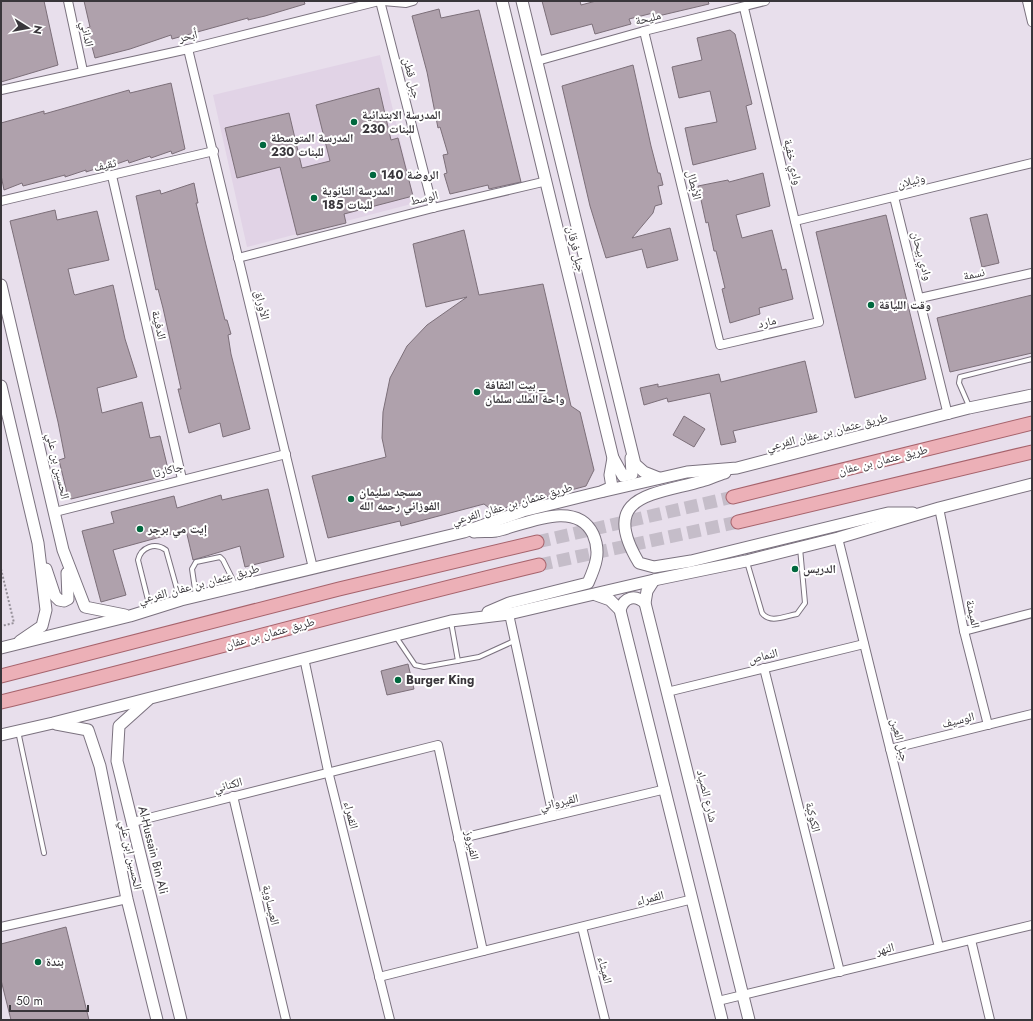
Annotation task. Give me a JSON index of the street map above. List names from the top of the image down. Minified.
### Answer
{"streets":{"main road":["طريق عثمان بن عفان"],"street":["مليحة","الداني","أبحر","جبل قطن","وادي خفية","ثقيف","وثيلان","الأبطال","الوسط","جبل فرقان","وادي بيحان","نسمة","الأوراق","مارد","الدفينة","طريق عثمان بن عفان الفرعي","الحسين بن علي","جاكارتا","الميمنة","النماص","الوسيف","جبل العين","الكناني","شارع الصياد","القيرواني","القمراء","الكوكبة","الفيروز","Al-Hussain Bin Ali","الحسين ابن علي","العيساوية","النهر","الميثاء"]},"crossings":[["مليحة","وادي خفية"],["مليحة","الأبطال"],["مليحة","جبل فرقان"],["الداني","أبحر"],["أبحر","جبل قطن"],["أبحر","الأوراق"],["جبل قطن","الوسط"],["وادي خفية","وثيلان"],["وادي خفية","مارد"],["ثقيف","الأوراق"],["ثقيف","الدفينة"],["وثيلان","وادي بيحان"],["الأبطال","مارد"],["الوسط","جبل فرقان"],["الوسط","الأوراق"],["جبل فرقان","طريق عثمان بن عفان الفرعي"],["وادي بيحان","نسمة"],["وادي بيحان","طريق عثمان بن عفان الفرعي"],["الأوراق","طريق عثمان بن عفان الفرعي"],["الأوراق","جاكارتا"],["الدفينة","جاكارتا"],["طريق عثمان بن عفان الفرعي","الحسين بن علي"],["الحسين بن علي","جاكارتا"],["الميمنة","الوسيف"],["النماص","جبل العين"],["النماص","شارع الصياد"],["النماص","الكوكبة"],["الوسيف","جبل العين"],["جبل العين","النهر"],["الكناني","القمراء"],["الكناني","الفيروز"],["الكناني","Al-Hussain Bin Ali"],["الكناني","العيساوية"],["شارع الصياد","النهر"],["القيرواني","الفيروز"],["القمراء","الفيروز"],["القمراء","الميثاء"],["الكوكبة","النهر"]],"places":["المدرسة الابتدائية 230 للبنات","المدرسة المتوسطة 230 للبنات","الروضة 140","المدرسة الثانوية 185 للبنات","وقت اللياقة","بيت الثقافة _ واحة الملك سلمان","مسجد سليمان الفوزاني رحمه الله","إيت مي برجر","الدريس","Burger King","بندة"],"scale_bar":"50 m","north":"right"}
